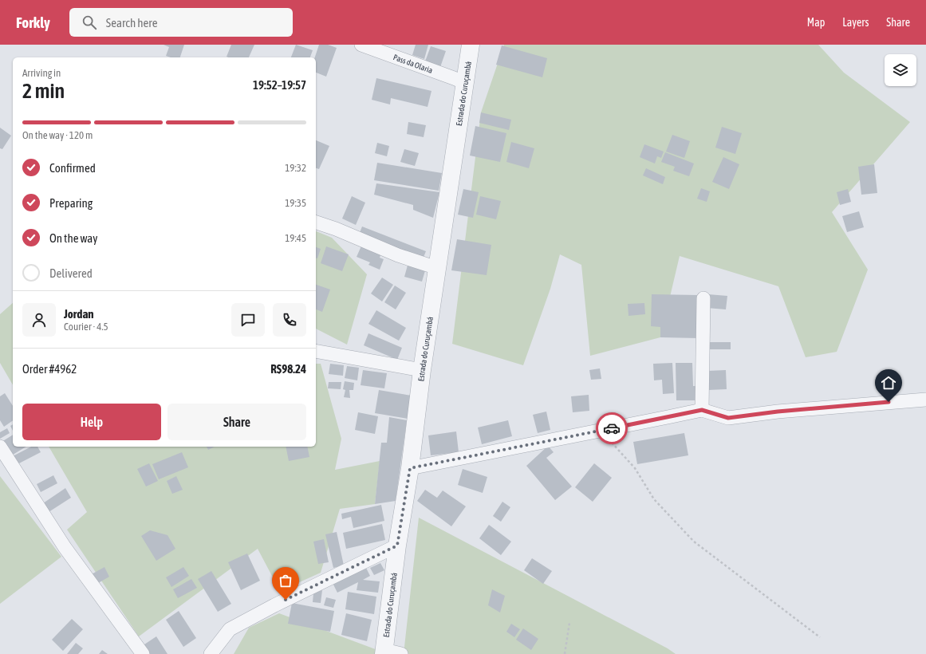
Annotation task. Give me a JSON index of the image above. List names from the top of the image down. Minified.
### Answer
{"streets":{"street":["Pass da Olaria","Estrada do Curuçambá"]},"crossings":[["Pass da Olaria","Estrada do Curuçambá"]],"page":{"header":"Forkly","search":"Search here","nav":["Map","Layers","Share"],"heading":["2 min","Arriving in","19:52–19:57"],"panel":["Jordan","Courier · 4.5","Order #4962","R$98.24"],"bar":"On the way · 120 m","list":[["Confirmed","19:32"],["Preparing","19:35"],["On the way","19:45"],"Delivered"],"buttons":["Help","Share"]}}
